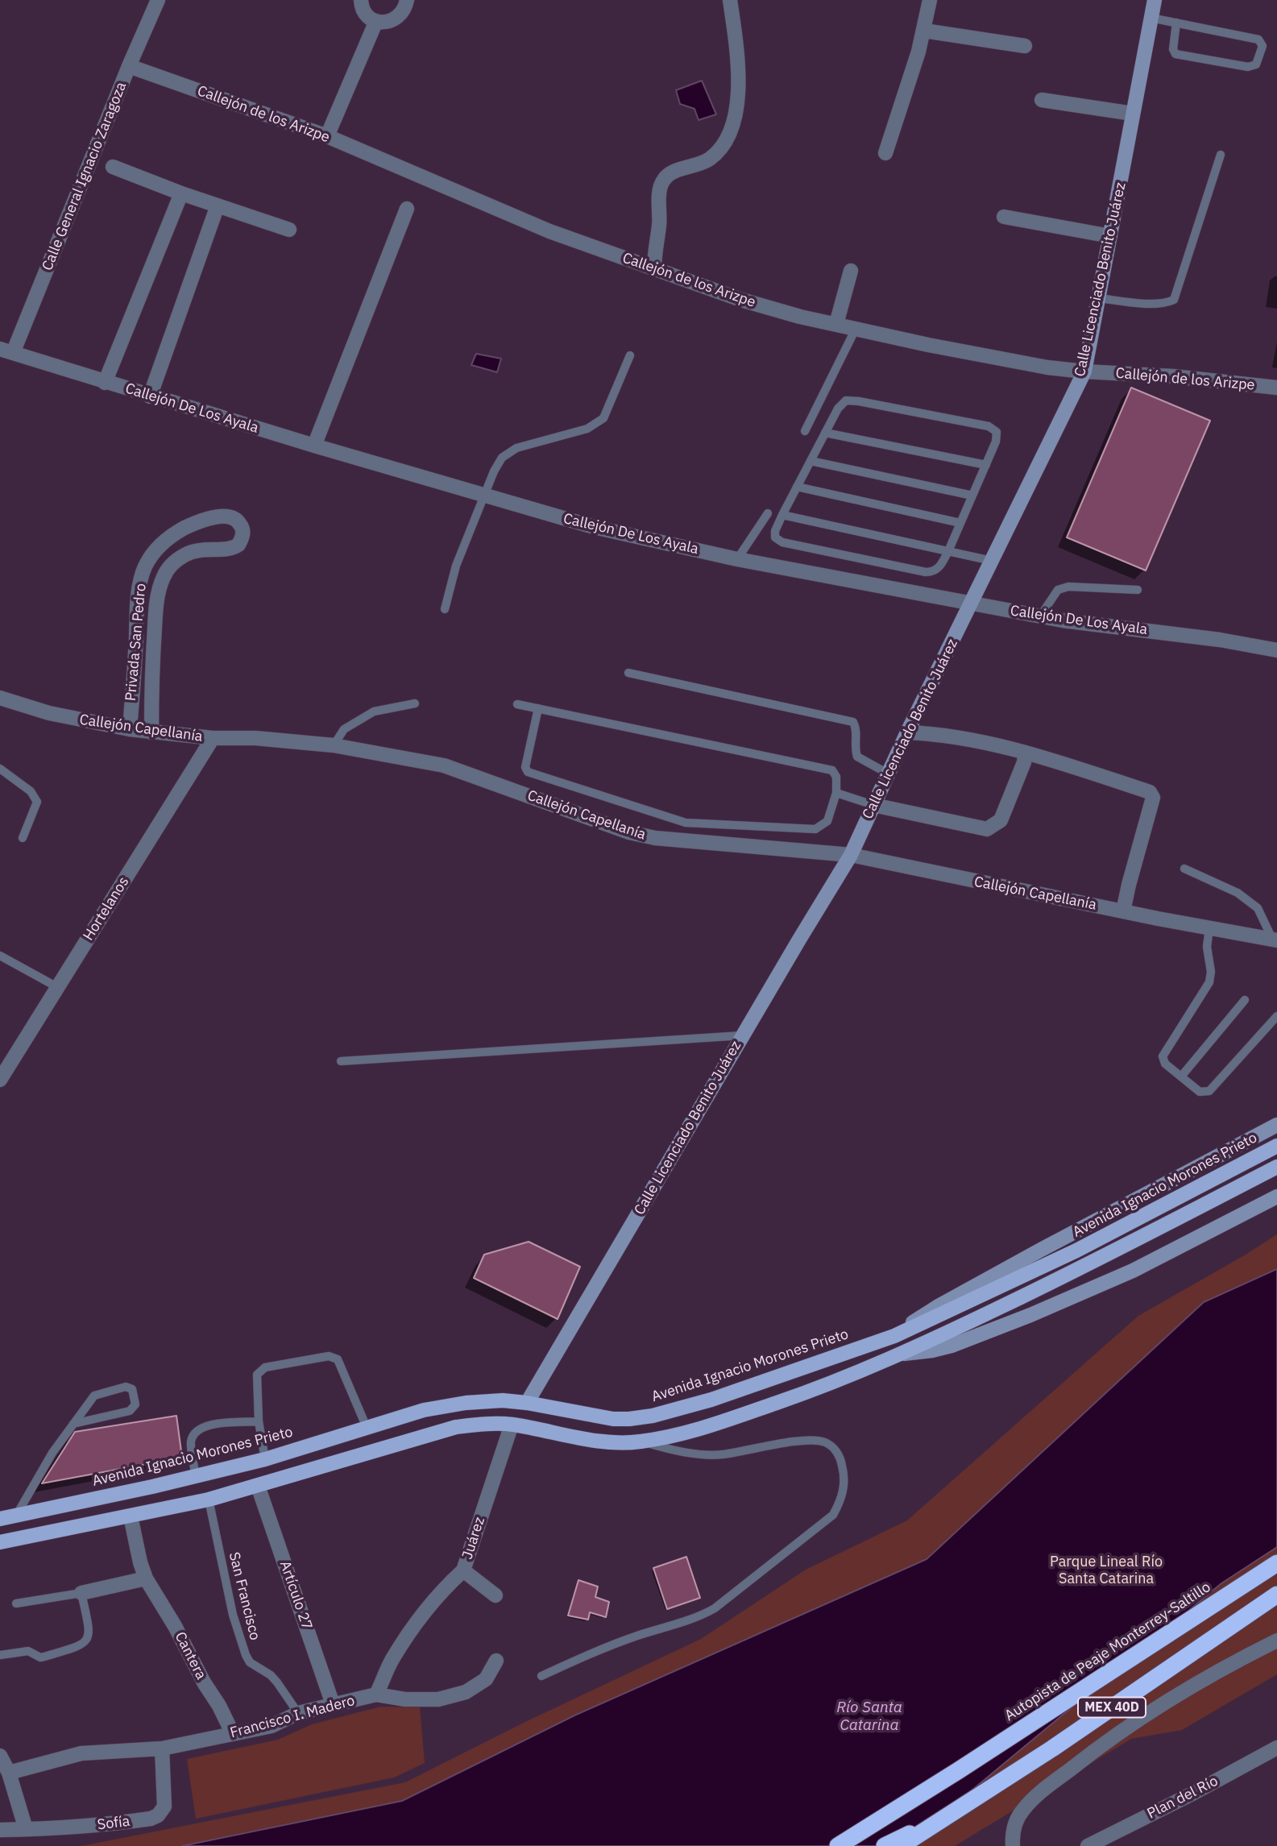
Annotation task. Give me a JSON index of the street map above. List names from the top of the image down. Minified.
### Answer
{"streets":{"highway":["Autopista de Peaje Monterrey-Saltillo","MEX 40D"],"main road":["Avenida Ignacio Morones Prieto"],"street":["Callejón de los Arizpe","Calle General Ignacio Zaragoza","Calle Licenciado Benito Juárez","Callejón De Los Ayala","Privada San Pedro","Callejón Capellanía","Hortelanos","Juárez","Artículo 27","Cantera","Francisco I. Madero","Plan del Río","Sofía"],"lane":["San Francisco"]},"crossings":[["Callejón de los Arizpe","Calle General Ignacio Zaragoza"],["Callejón de los Arizpe","Calle Licenciado Benito Juárez"],["Calle General Ignacio Zaragoza","Callejón De Los Ayala"],["Calle Licenciado Benito Juárez","Callejón De Los Ayala"],["Calle Licenciado Benito Juárez","Callejón Capellanía"],["Calle Licenciado Benito Juárez","Avenida Ignacio Morones Prieto"],["Privada San Pedro","Callejón Capellanía"],["Callejón Capellanía","Hortelanos"],["Juárez","Francisco I. Madero"],["Artículo 27","Francisco I. Madero"],["San Francisco","Francisco I. Madero"],["Cantera","Francisco I. Madero"],["Francisco I. Madero","Sofía"]],"water":["Río Santa Catarina"],"parks":["Parque Lineal Río Santa Catarina"]}
